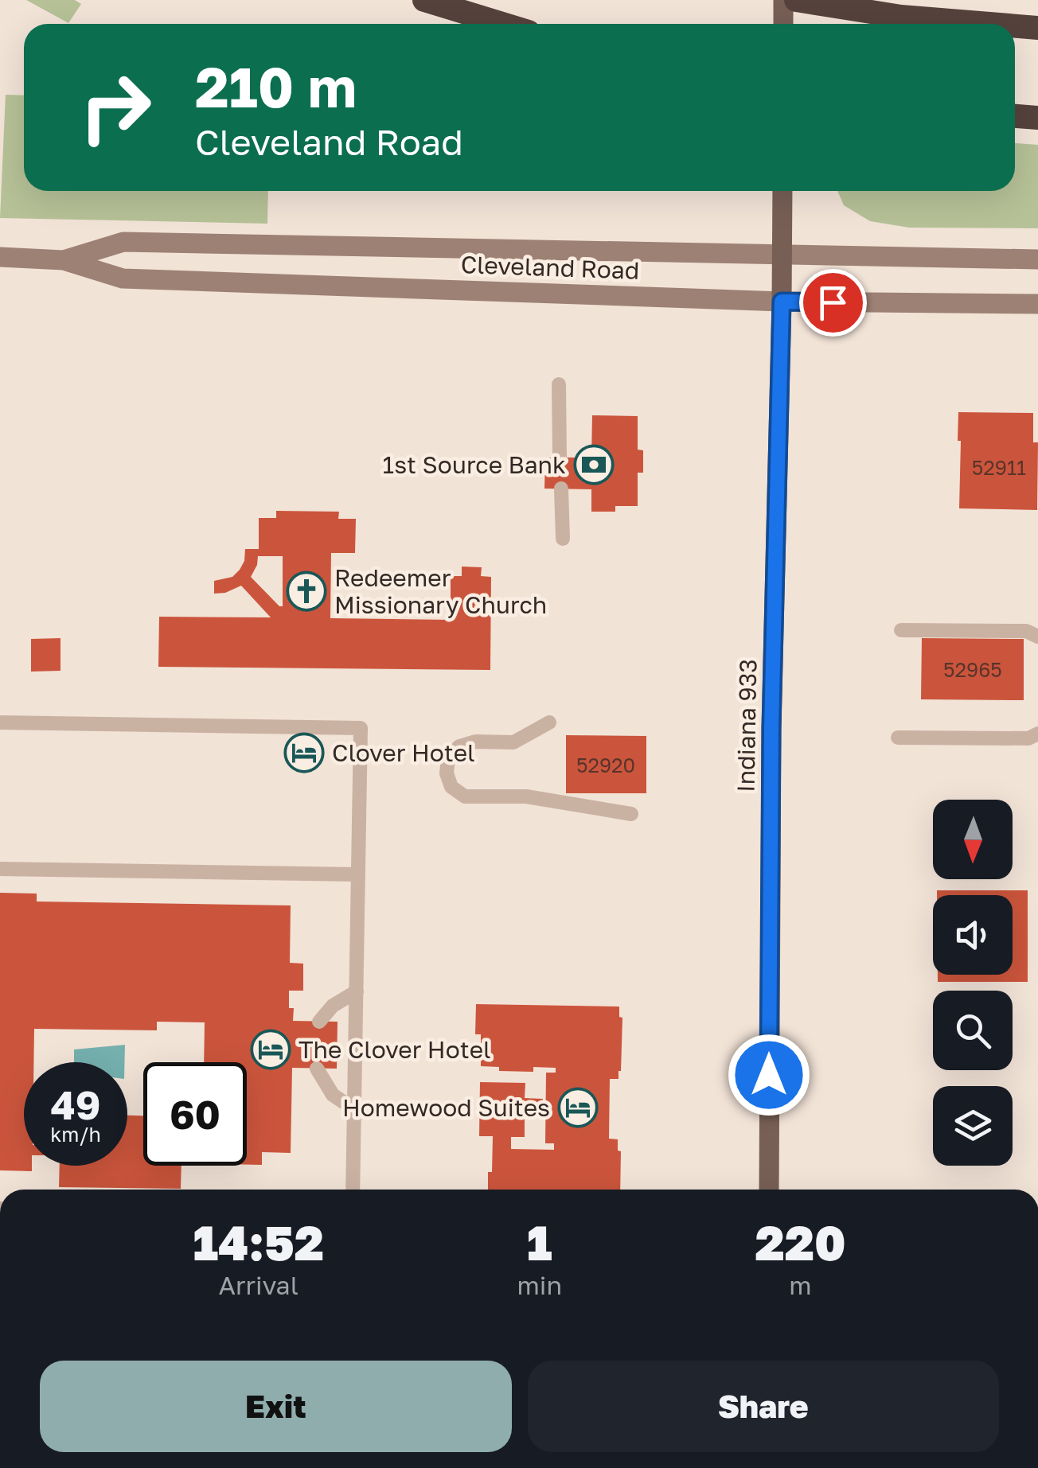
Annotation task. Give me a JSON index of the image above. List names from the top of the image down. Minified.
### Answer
{"streets":{"main road":["Cleveland Road","Indiana 933"]},"crossings":[["Cleveland Road","Indiana 933"]],"places":{"bank":["1st Source Bank"],"church":["Redeemer Missionary Church"],"hotel":["Clover Hotel","The Clover Hotel","Homewood Suites"]},"house_numbers":["52911","52965","52920"],"north":"bottom","page":{"turn":["210 m","Cleveland Road"],"speed":"49 km/h","limit":"60","eta":["14:52","Arrival","1","min","220","m"],"buttons":["Exit","Share"]}}
